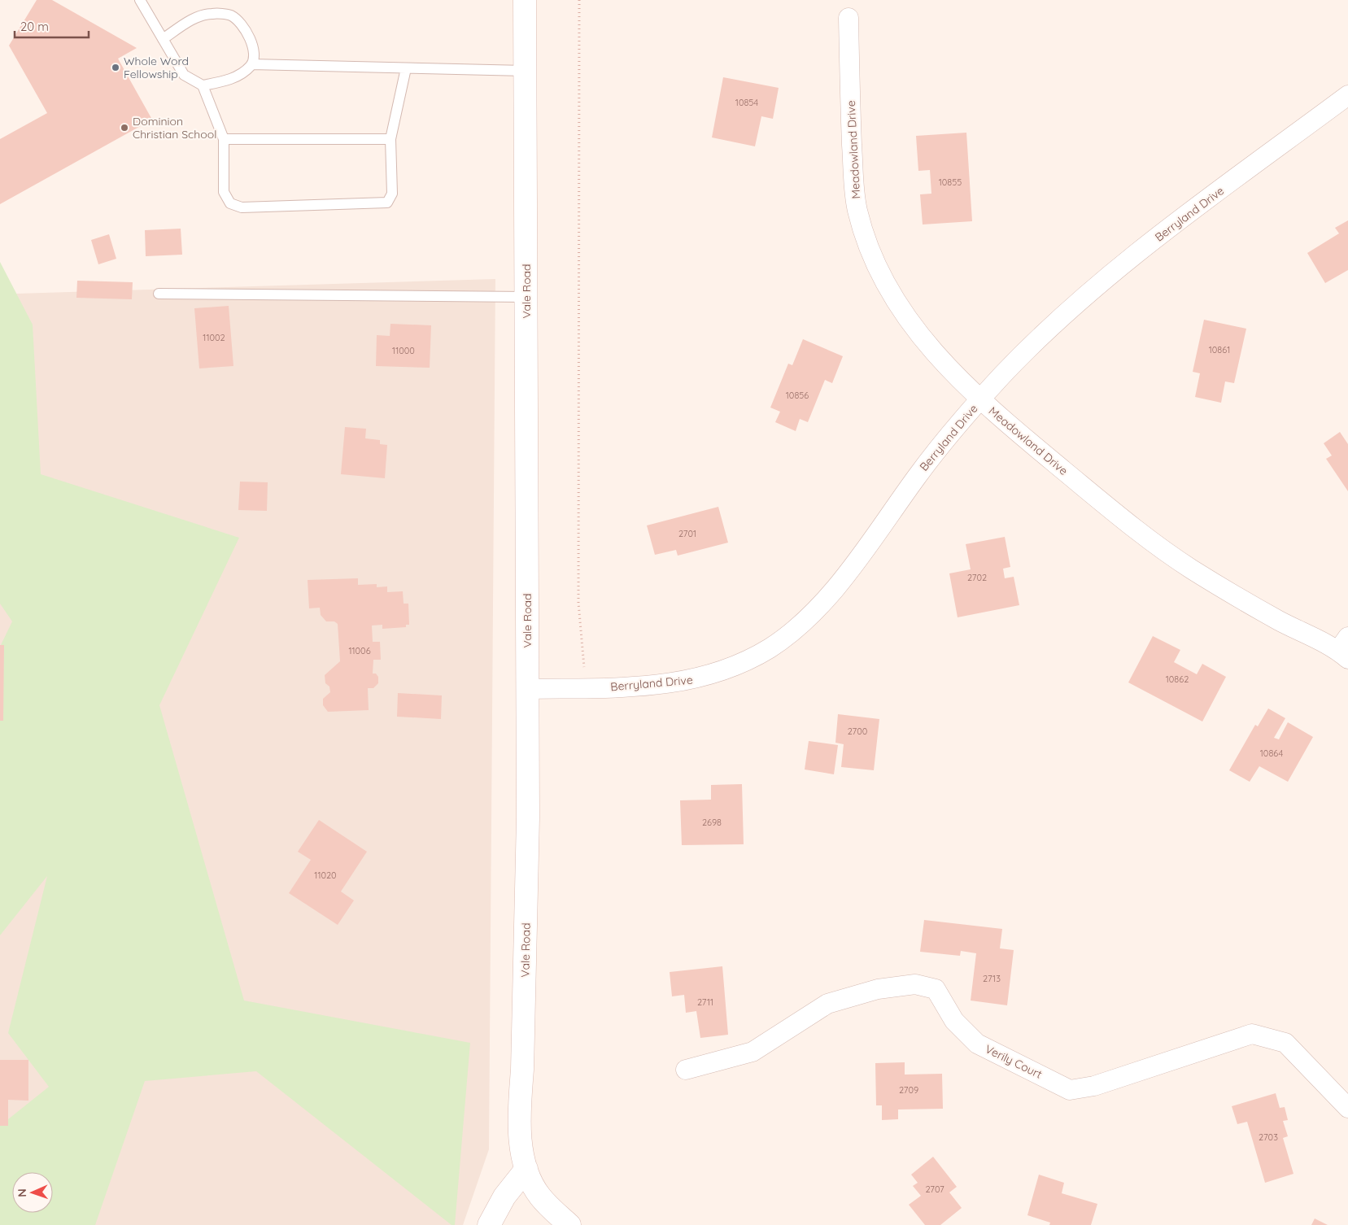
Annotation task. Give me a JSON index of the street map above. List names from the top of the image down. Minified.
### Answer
{"streets":{"main road":["Vale Road"],"street":["Meadowland Drive","Berryland Drive","Verily Court"]},"crossings":[["Meadowland Drive","Berryland Drive"],["Berryland Drive","Vale Road"]],"places":["Whole Word Fellowship","Dominion Christian School"],"house_numbers":["10854","10855","11002","10861","11000","10856","2701","2702","11006","10862","2700","10864","2698","11020","2713","2711","2709","2703","2707"],"scale_bar":"20 m","north":"left"}
